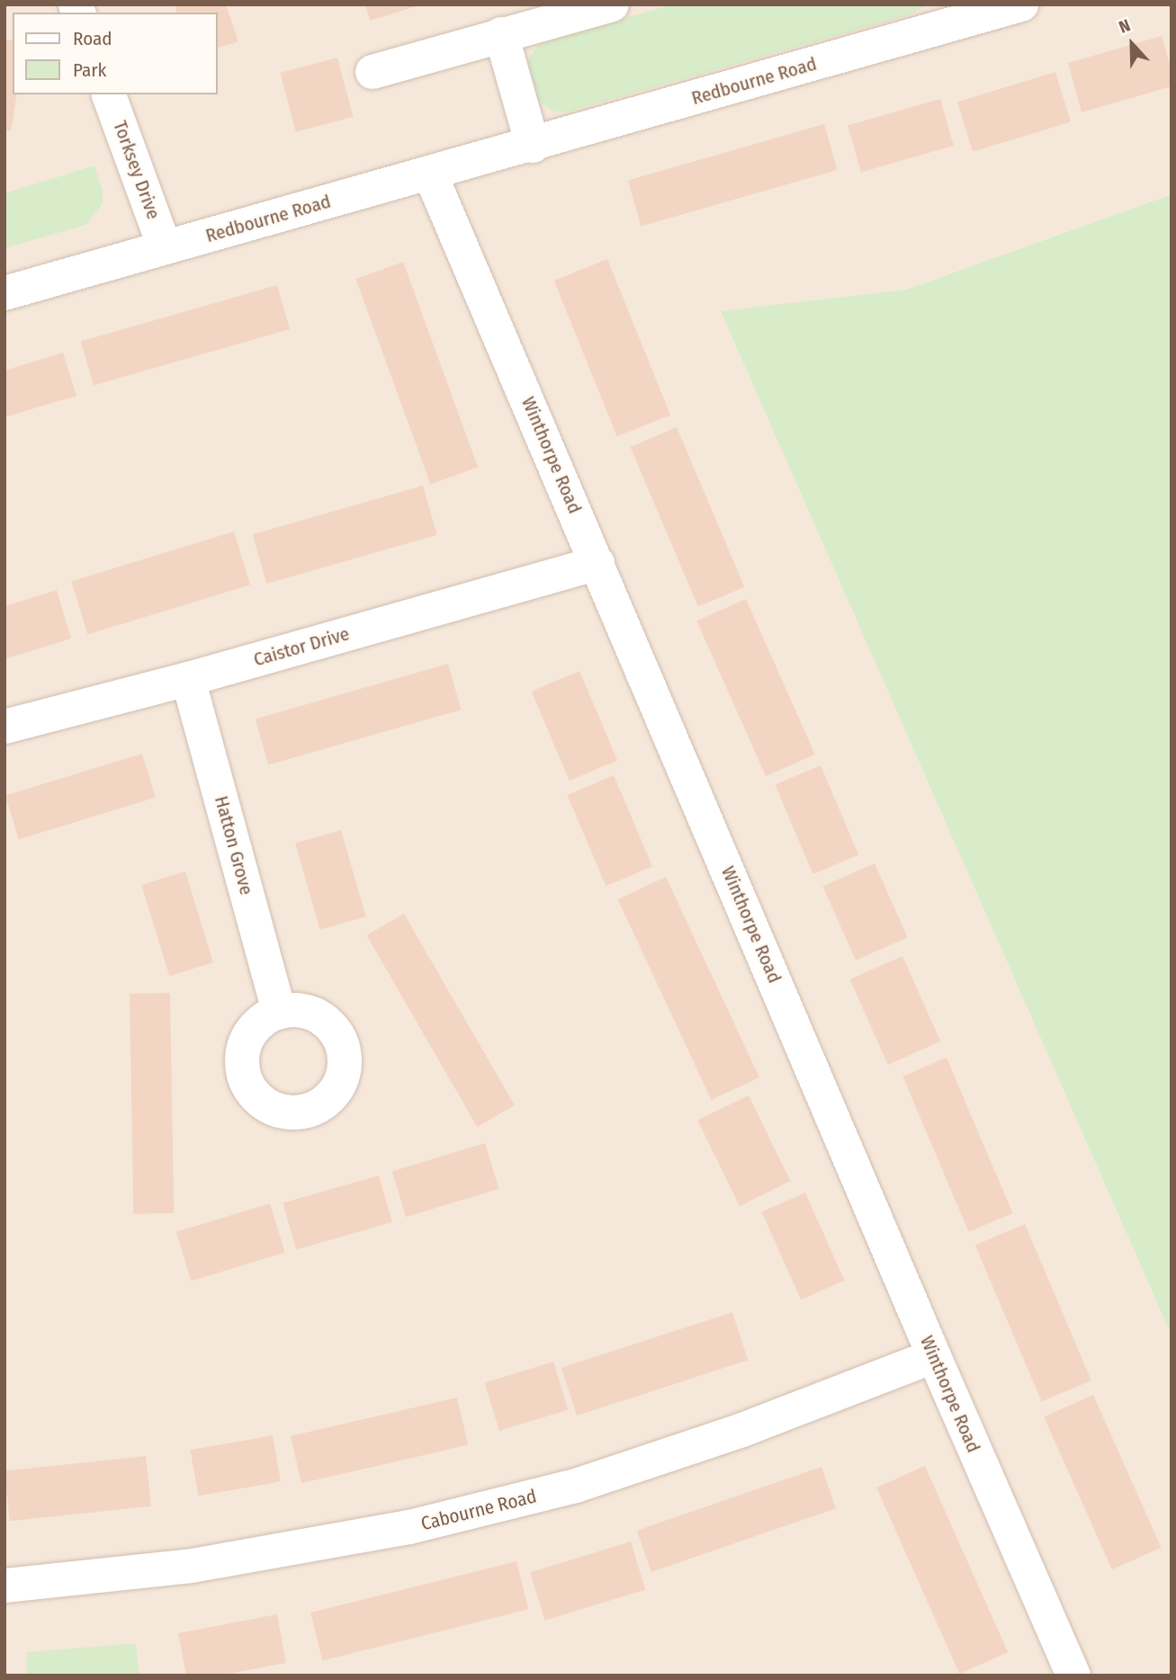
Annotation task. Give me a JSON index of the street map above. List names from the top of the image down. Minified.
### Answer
{"streets":{"street":["Redbourne Road","Torksey Drive","Winthorpe Road","Caistor Drive","Hatton Grove","Cabourne Road"]},"crossings":[["Redbourne Road","Torksey Drive"],["Redbourne Road","Winthorpe Road"],["Winthorpe Road","Caistor Drive"],["Winthorpe Road","Cabourne Road"],["Caistor Drive","Hatton Grove"]],"legend":["Road","Park"],"north":"top"}
